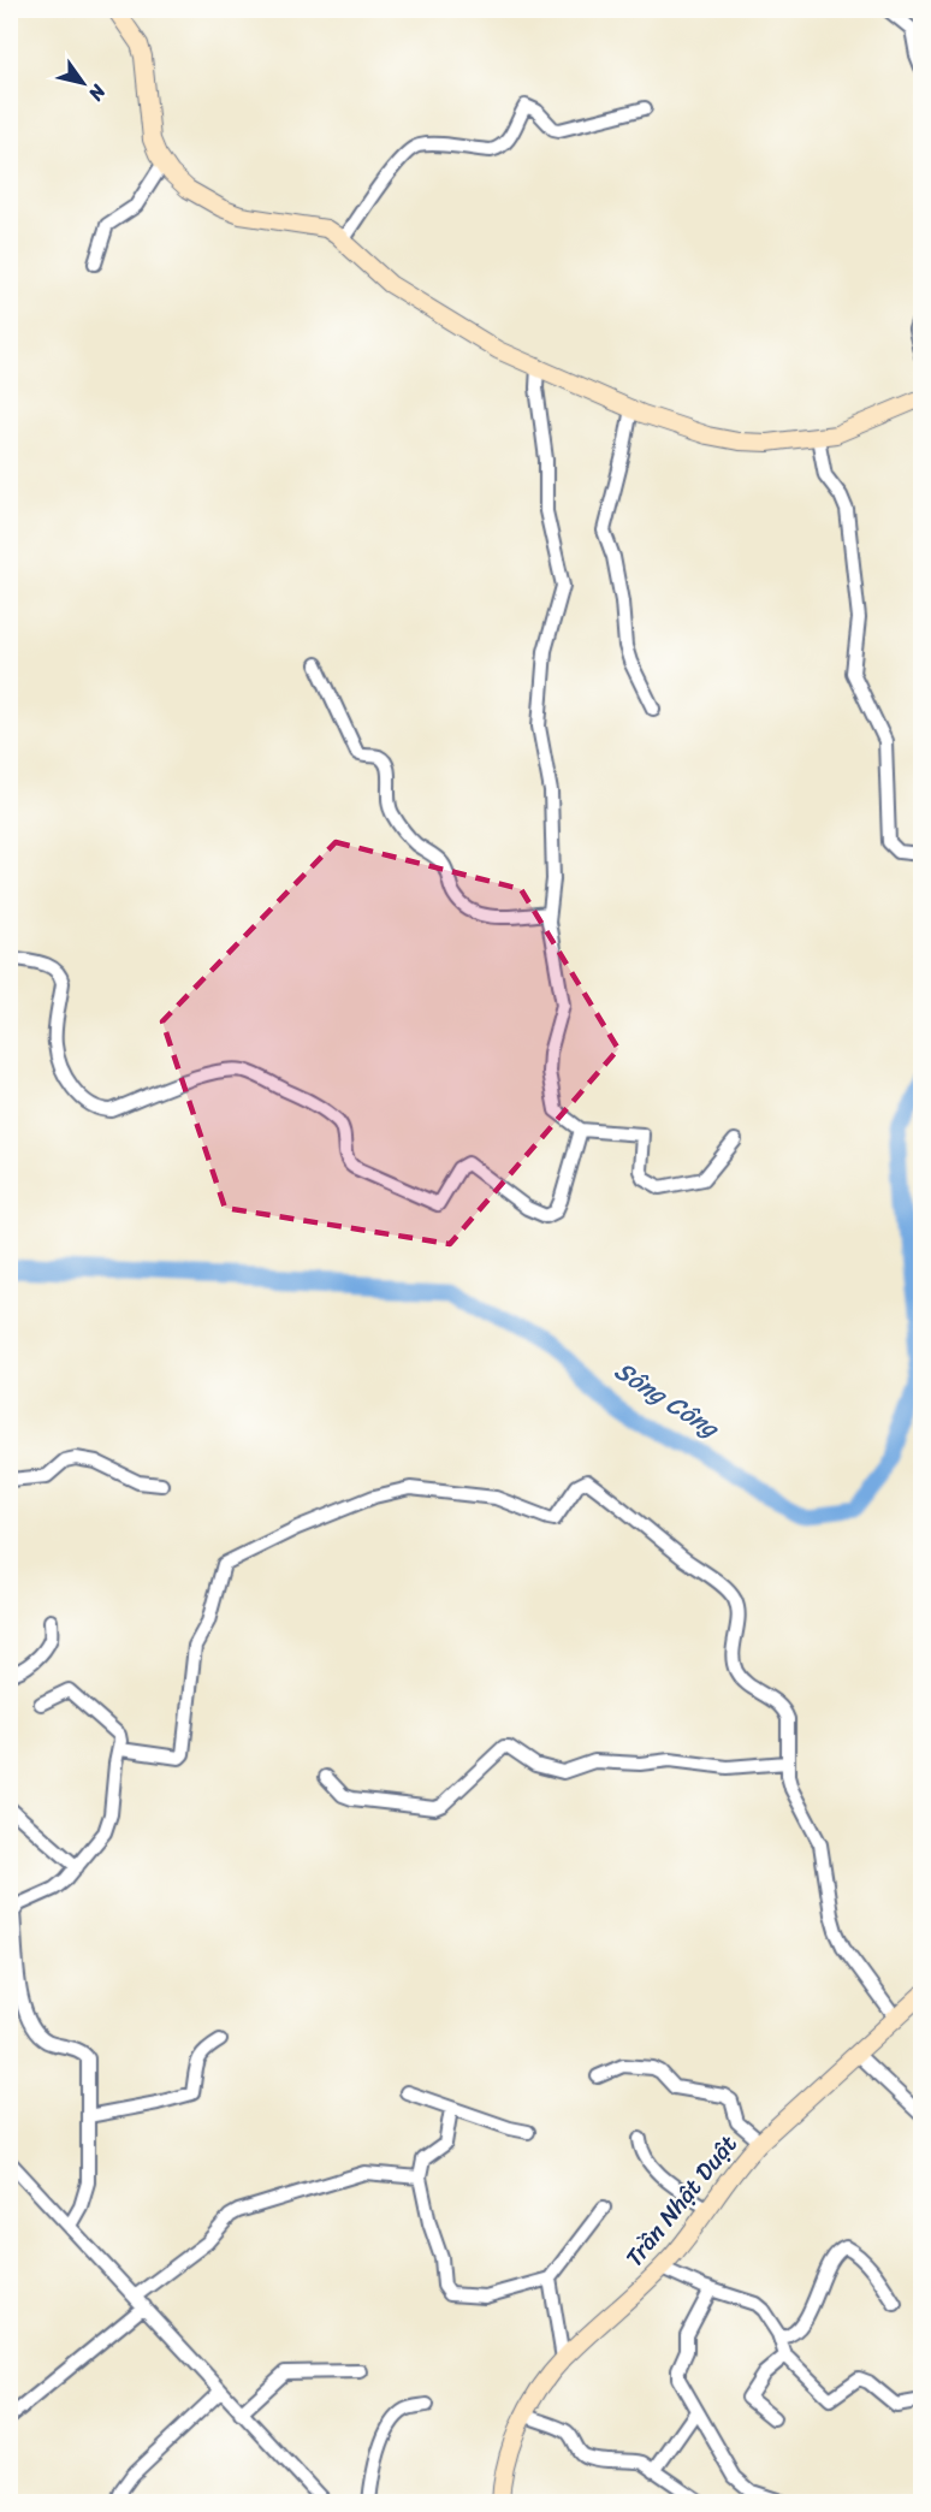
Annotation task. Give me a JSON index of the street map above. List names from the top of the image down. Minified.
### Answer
{"streets":{"street":["Trần Nhật Duật"]},"water":["Sông Công"],"north":"bottom right"}
